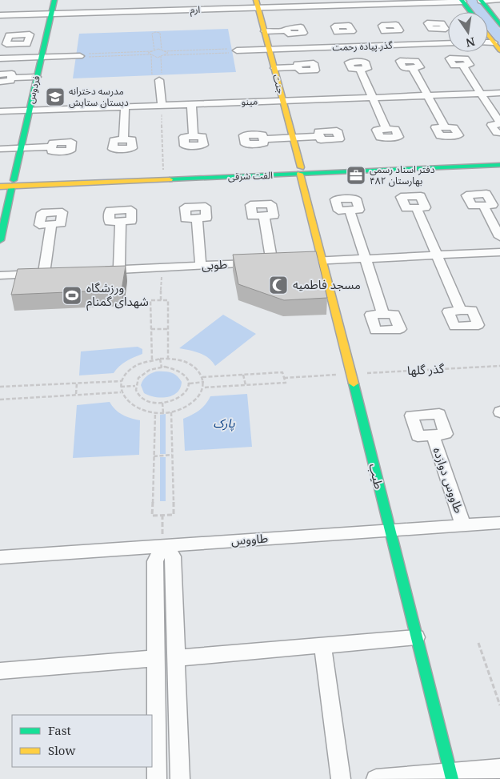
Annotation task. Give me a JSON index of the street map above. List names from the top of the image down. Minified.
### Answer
{"streets":{"street":["ارم","گذر پیاده رحمت","جنت","فردوس","مینو","الفت شرقی","طوبی","طیب","طاووس دوازده","طاووس"],"path":["گذر گلها"]},"crossings":[["ارم","جنت"],["ارم","فردوس"],["گذر پیاده رحمت","جنت"],["جنت","مینو"],["جنت","الفت شرقی"],["جنت","طیب"],["فردوس","مینو"],["فردوس","الفت شرقی"],["الفت شرقی","طیب"],["گذر گلها","طیب"],["طیب","طاووس"],["طاووس دوازده","طاووس"]],"parks":["پارک"],"places":{"school or university":["مدرسه دخترانه دبستان ستایش"],"office":["دفتر اسناد رسمی ۴۸۲ بهارستان"],"mosque":["مسجد فاطمیه"],"sports":["ورزشگاه شهدای گمنام"]},"legend":["Fast","Slow"],"north":"bottom"}
